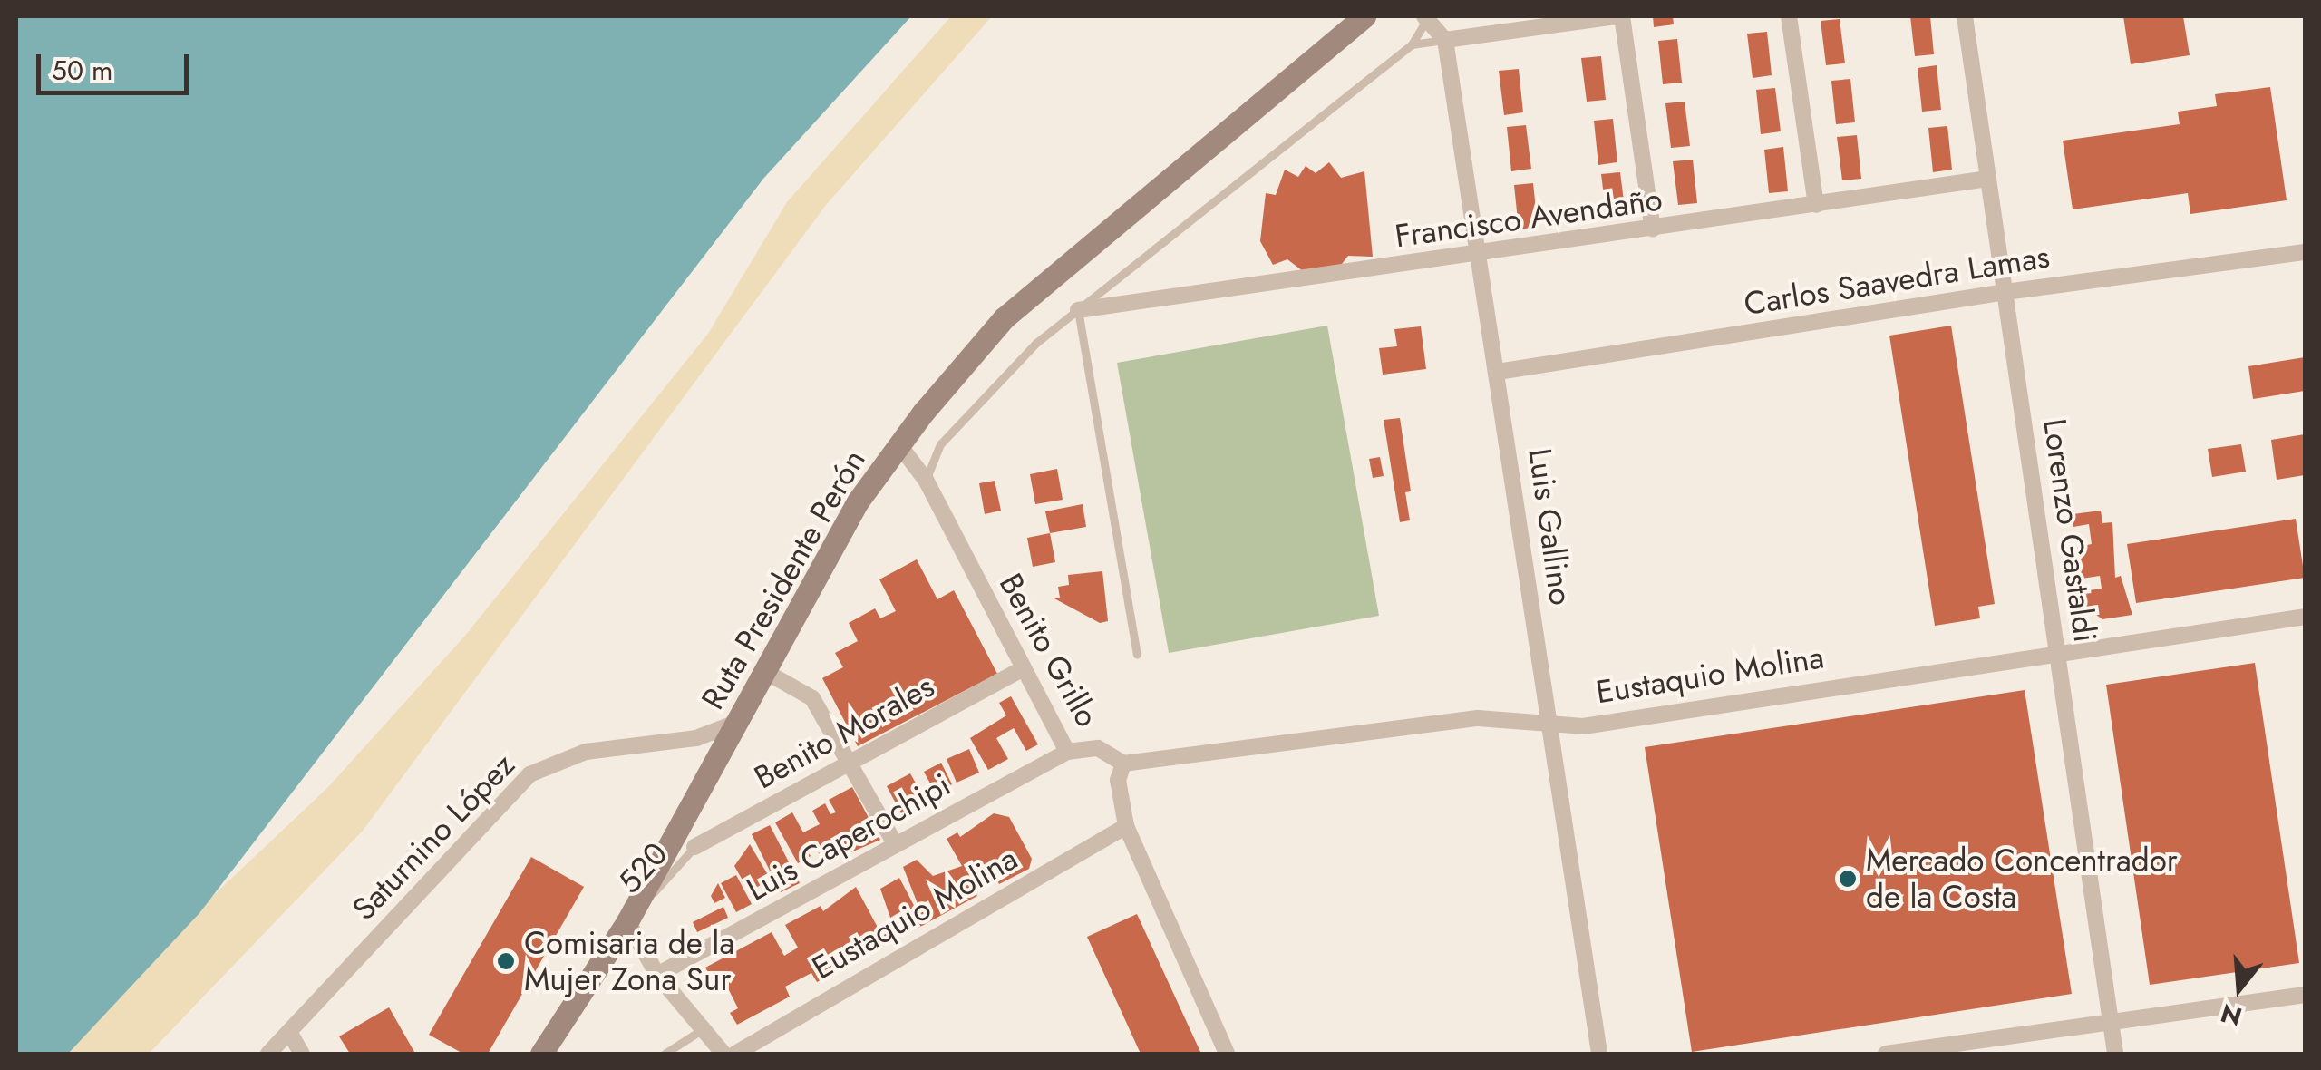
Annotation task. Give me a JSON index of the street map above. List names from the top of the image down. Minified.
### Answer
{"streets":{"main road":["Ruta Presidente Perón"],"street":["Francisco Avendaño","Carlos Saavedra Lamas","Luis Gallino","Lorenzo Gastaldi","Benito Grillo","Eustaquio Molina","Benito Morales","Saturnino López","Luis Caperochipi"],"lane":["520"]},"crossings":[["Francisco Avendaño","Luis Gallino"],["Francisco Avendaño","Lorenzo Gastaldi"],["Carlos Saavedra Lamas","Luis Gallino"],["Carlos Saavedra Lamas","Lorenzo Gastaldi"],["Luis Gallino","Eustaquio Molina"],["Lorenzo Gastaldi","Eustaquio Molina"],["Ruta Presidente Perón","Benito Grillo"],["Ruta Presidente Perón","Saturnino López"],["Ruta Presidente Perón","520"],["Benito Grillo","Eustaquio Molina"],["Benito Grillo","Benito Morales"],["Benito Grillo","Luis Caperochipi"],["Benito Morales","520"]],"places":["Mercado Concentrador de la Costa","Comisaria de la Mujer Zona Sur"],"scale_bar":"50 m","north":"bottom"}
